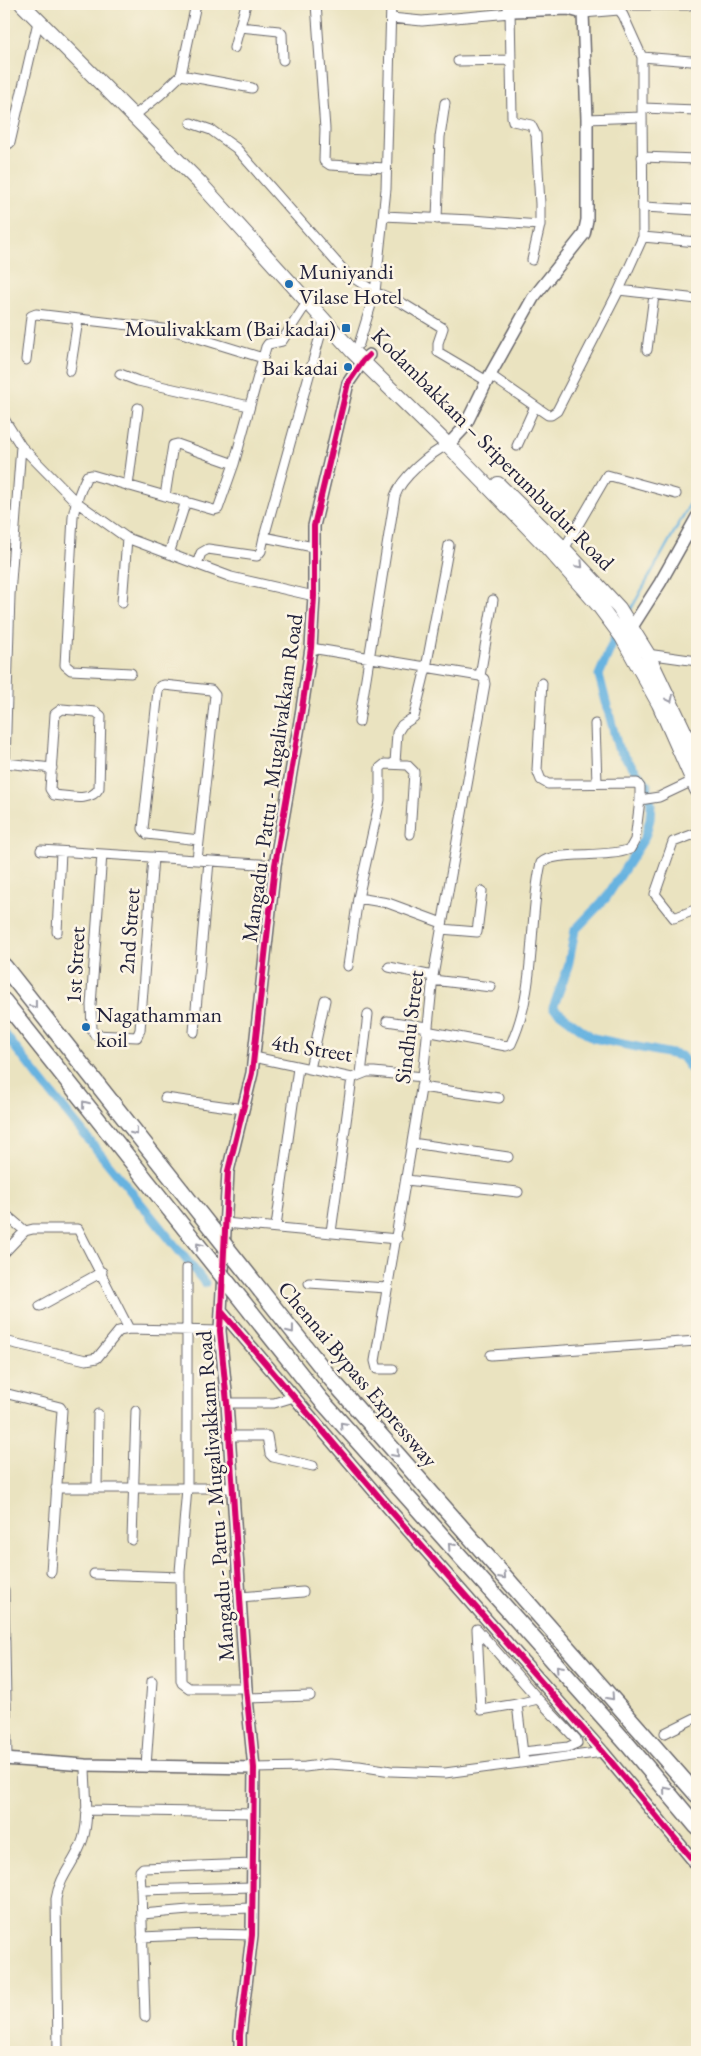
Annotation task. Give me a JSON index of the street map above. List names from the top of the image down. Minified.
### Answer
{"streets":{"highway":["Chennai Bypass Expressway"],"main road":["Kodambakkam – Sriperumbudur Road"],"street":["Mangadu - Pattu - Mugalivakkam Road","2nd Street","1st Street","Sindhu Street","4th Street"]},"crossings":[["Kodambakkam – Sriperumbudur Road","Mangadu - Pattu - Mugalivakkam Road"],["Mangadu - Pattu - Mugalivakkam Road","4th Street"],["2nd Street","1st Street"],["Sindhu Street","4th Street"]],"places":{"other":["Muniyandi Vilase Hotel","Bai kadai","Nagathamman koil"],"transit":["Moulivakkam (Bai kadai)"]}}
